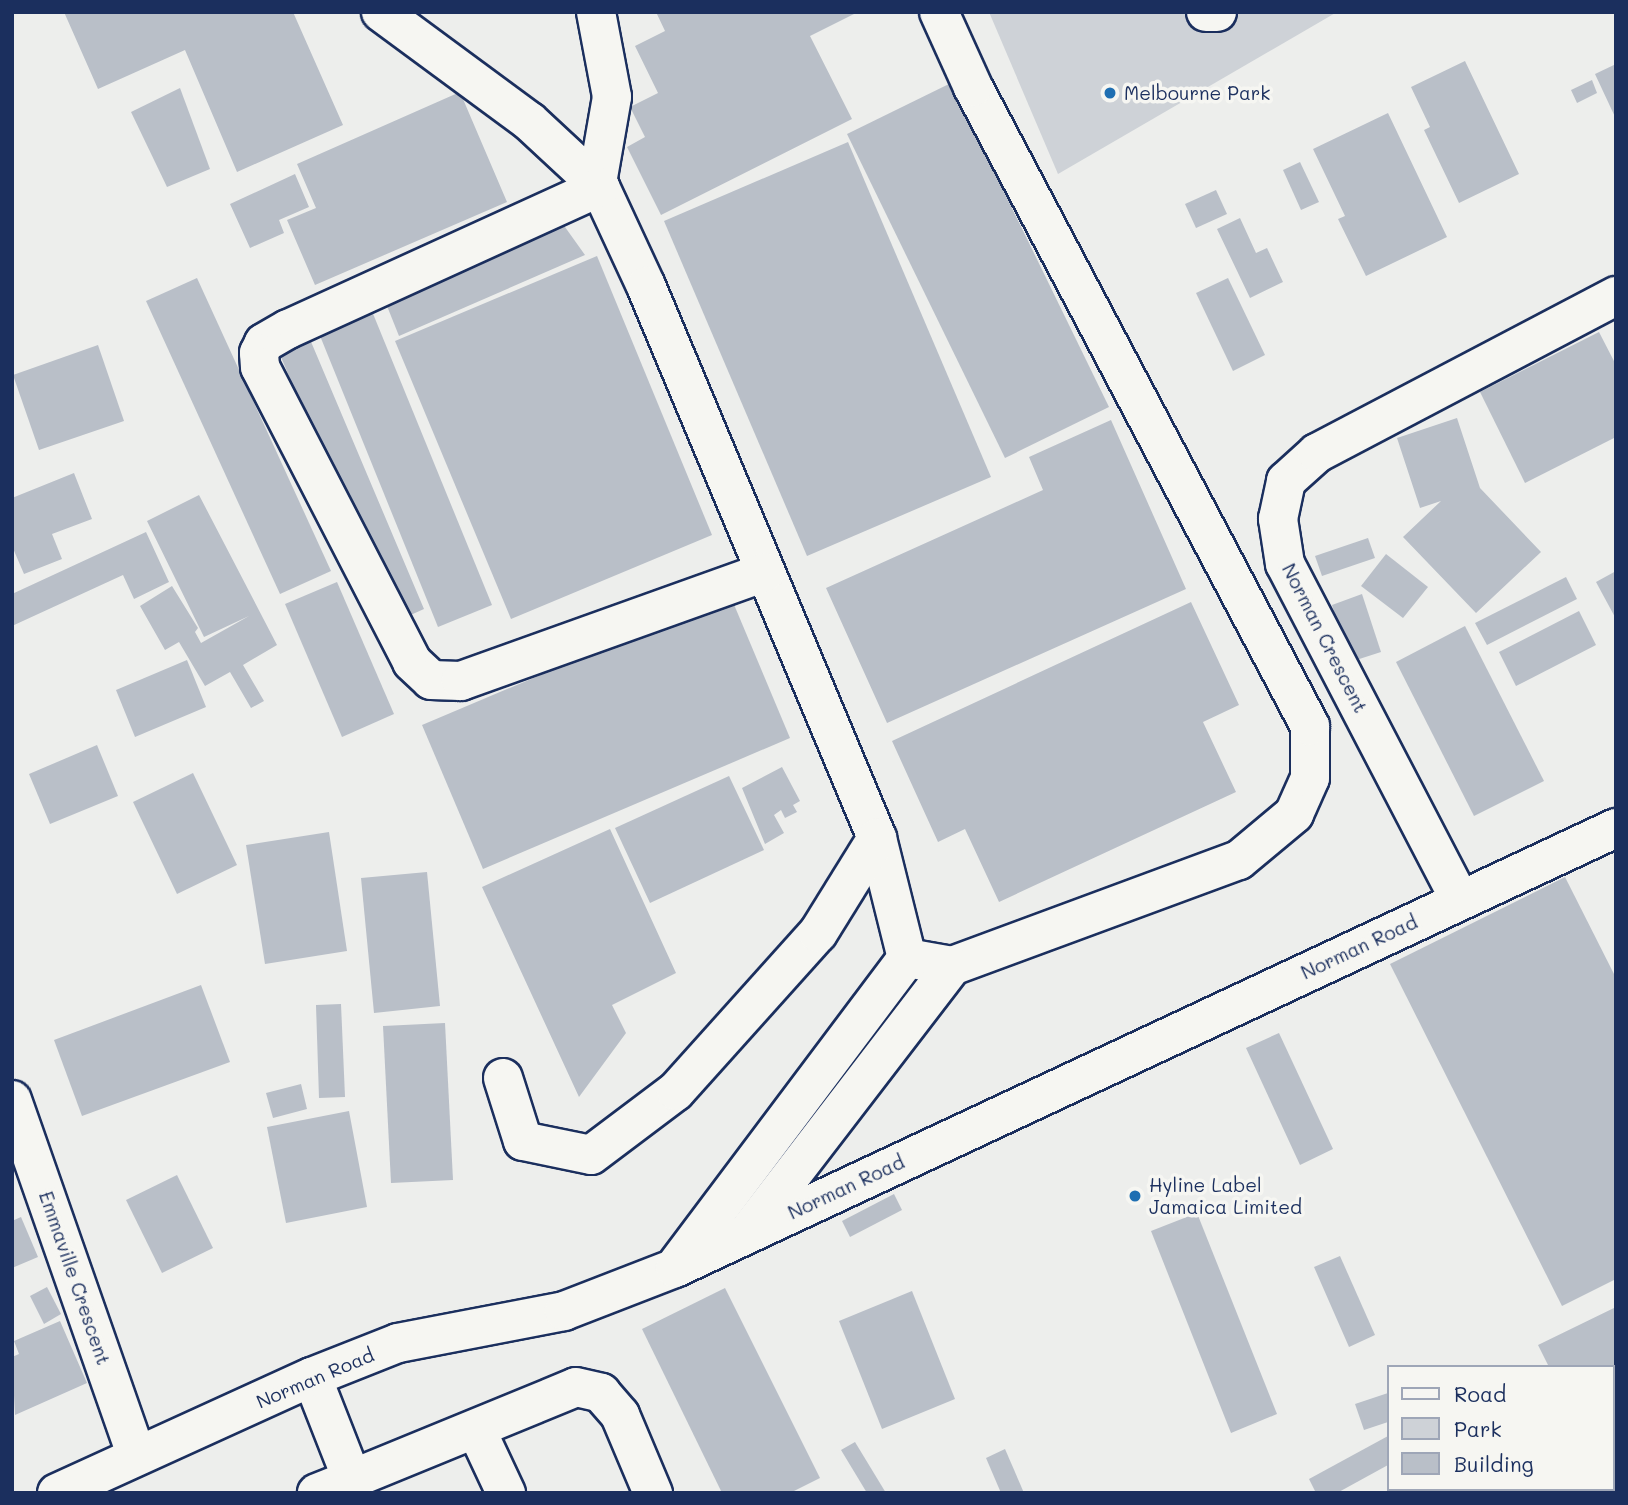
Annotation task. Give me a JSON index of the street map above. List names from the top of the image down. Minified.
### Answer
{"streets":{"street":["Norman Crescent","Norman Road","Emmaville Crescent"]},"crossings":[["Norman Crescent","Norman Road"],["Norman Road","Emmaville Crescent"]],"places":["Melbourne Park","Hyline Label Jamaica Limited"],"legend":["Road","Park","Building"]}
